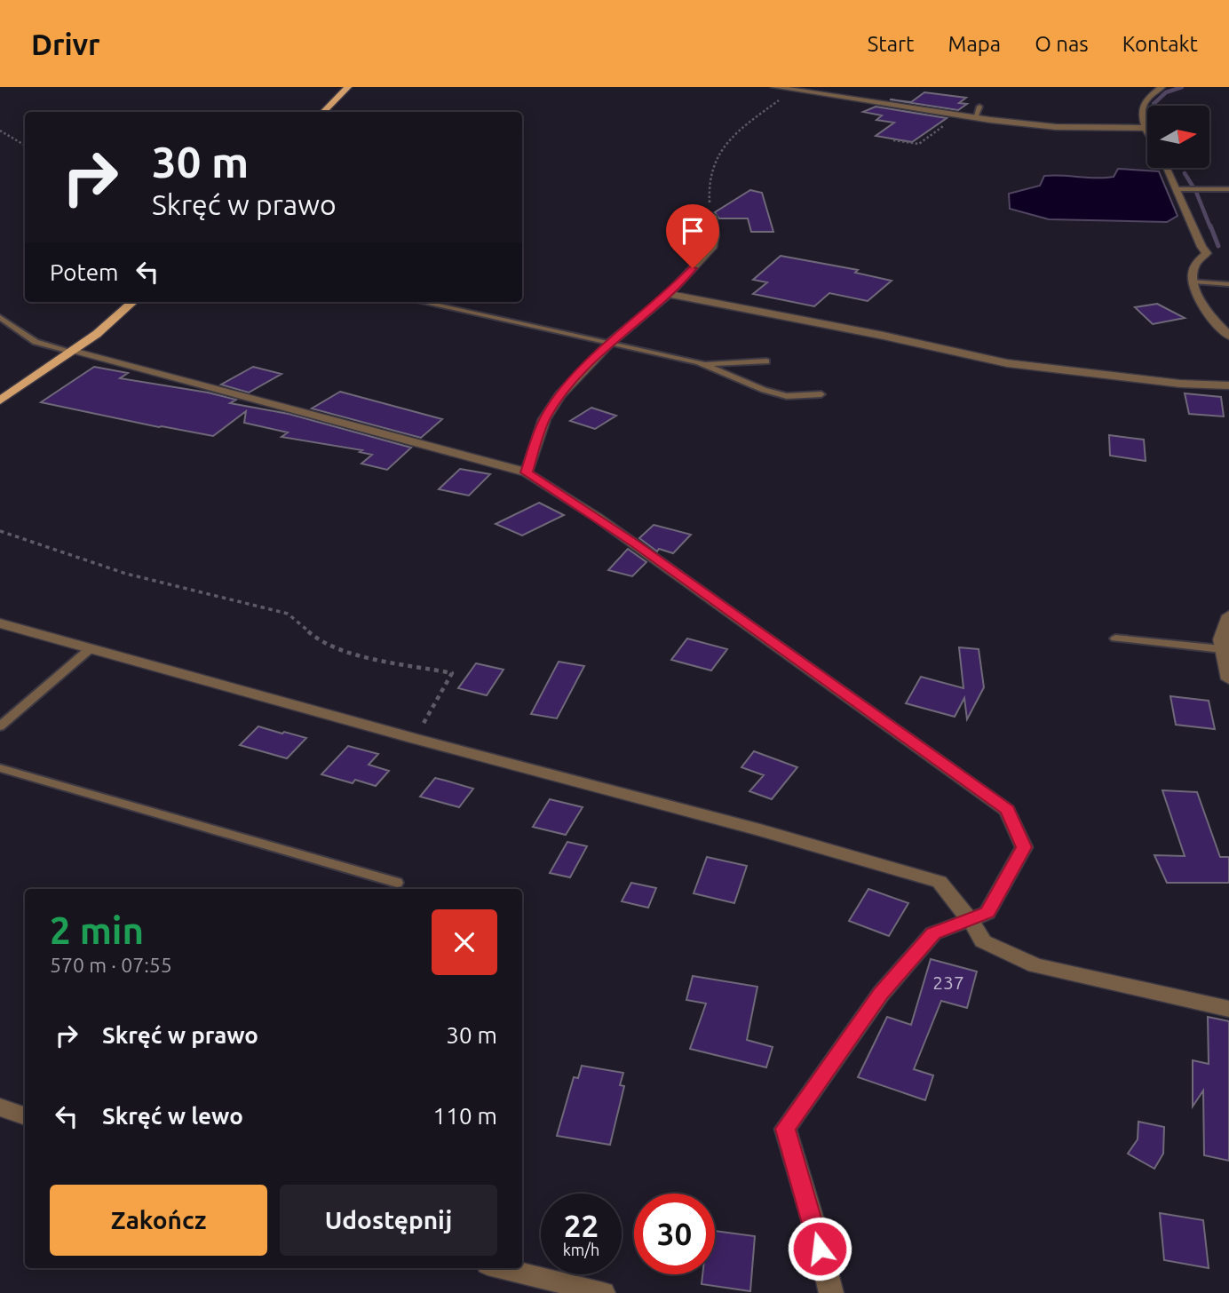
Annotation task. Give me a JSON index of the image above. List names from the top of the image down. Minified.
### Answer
{"house_numbers":["237"],"north":"right","page":{"header":"Drivr","nav":["Start","Mapa","O nas","Kontakt"],"turn":["30 m","Skręć w prawo"],"then":"Potem","heading":["2 min","570 m · 07:55"],"list":[{"name":"Skręć w prawo","value":"30 m"},{"name":"Skręć w lewo","value":"110 m"}],"buttons":["Zakończ","Udostępnij"],"speed":"22 km/h","limit":"30"}}
